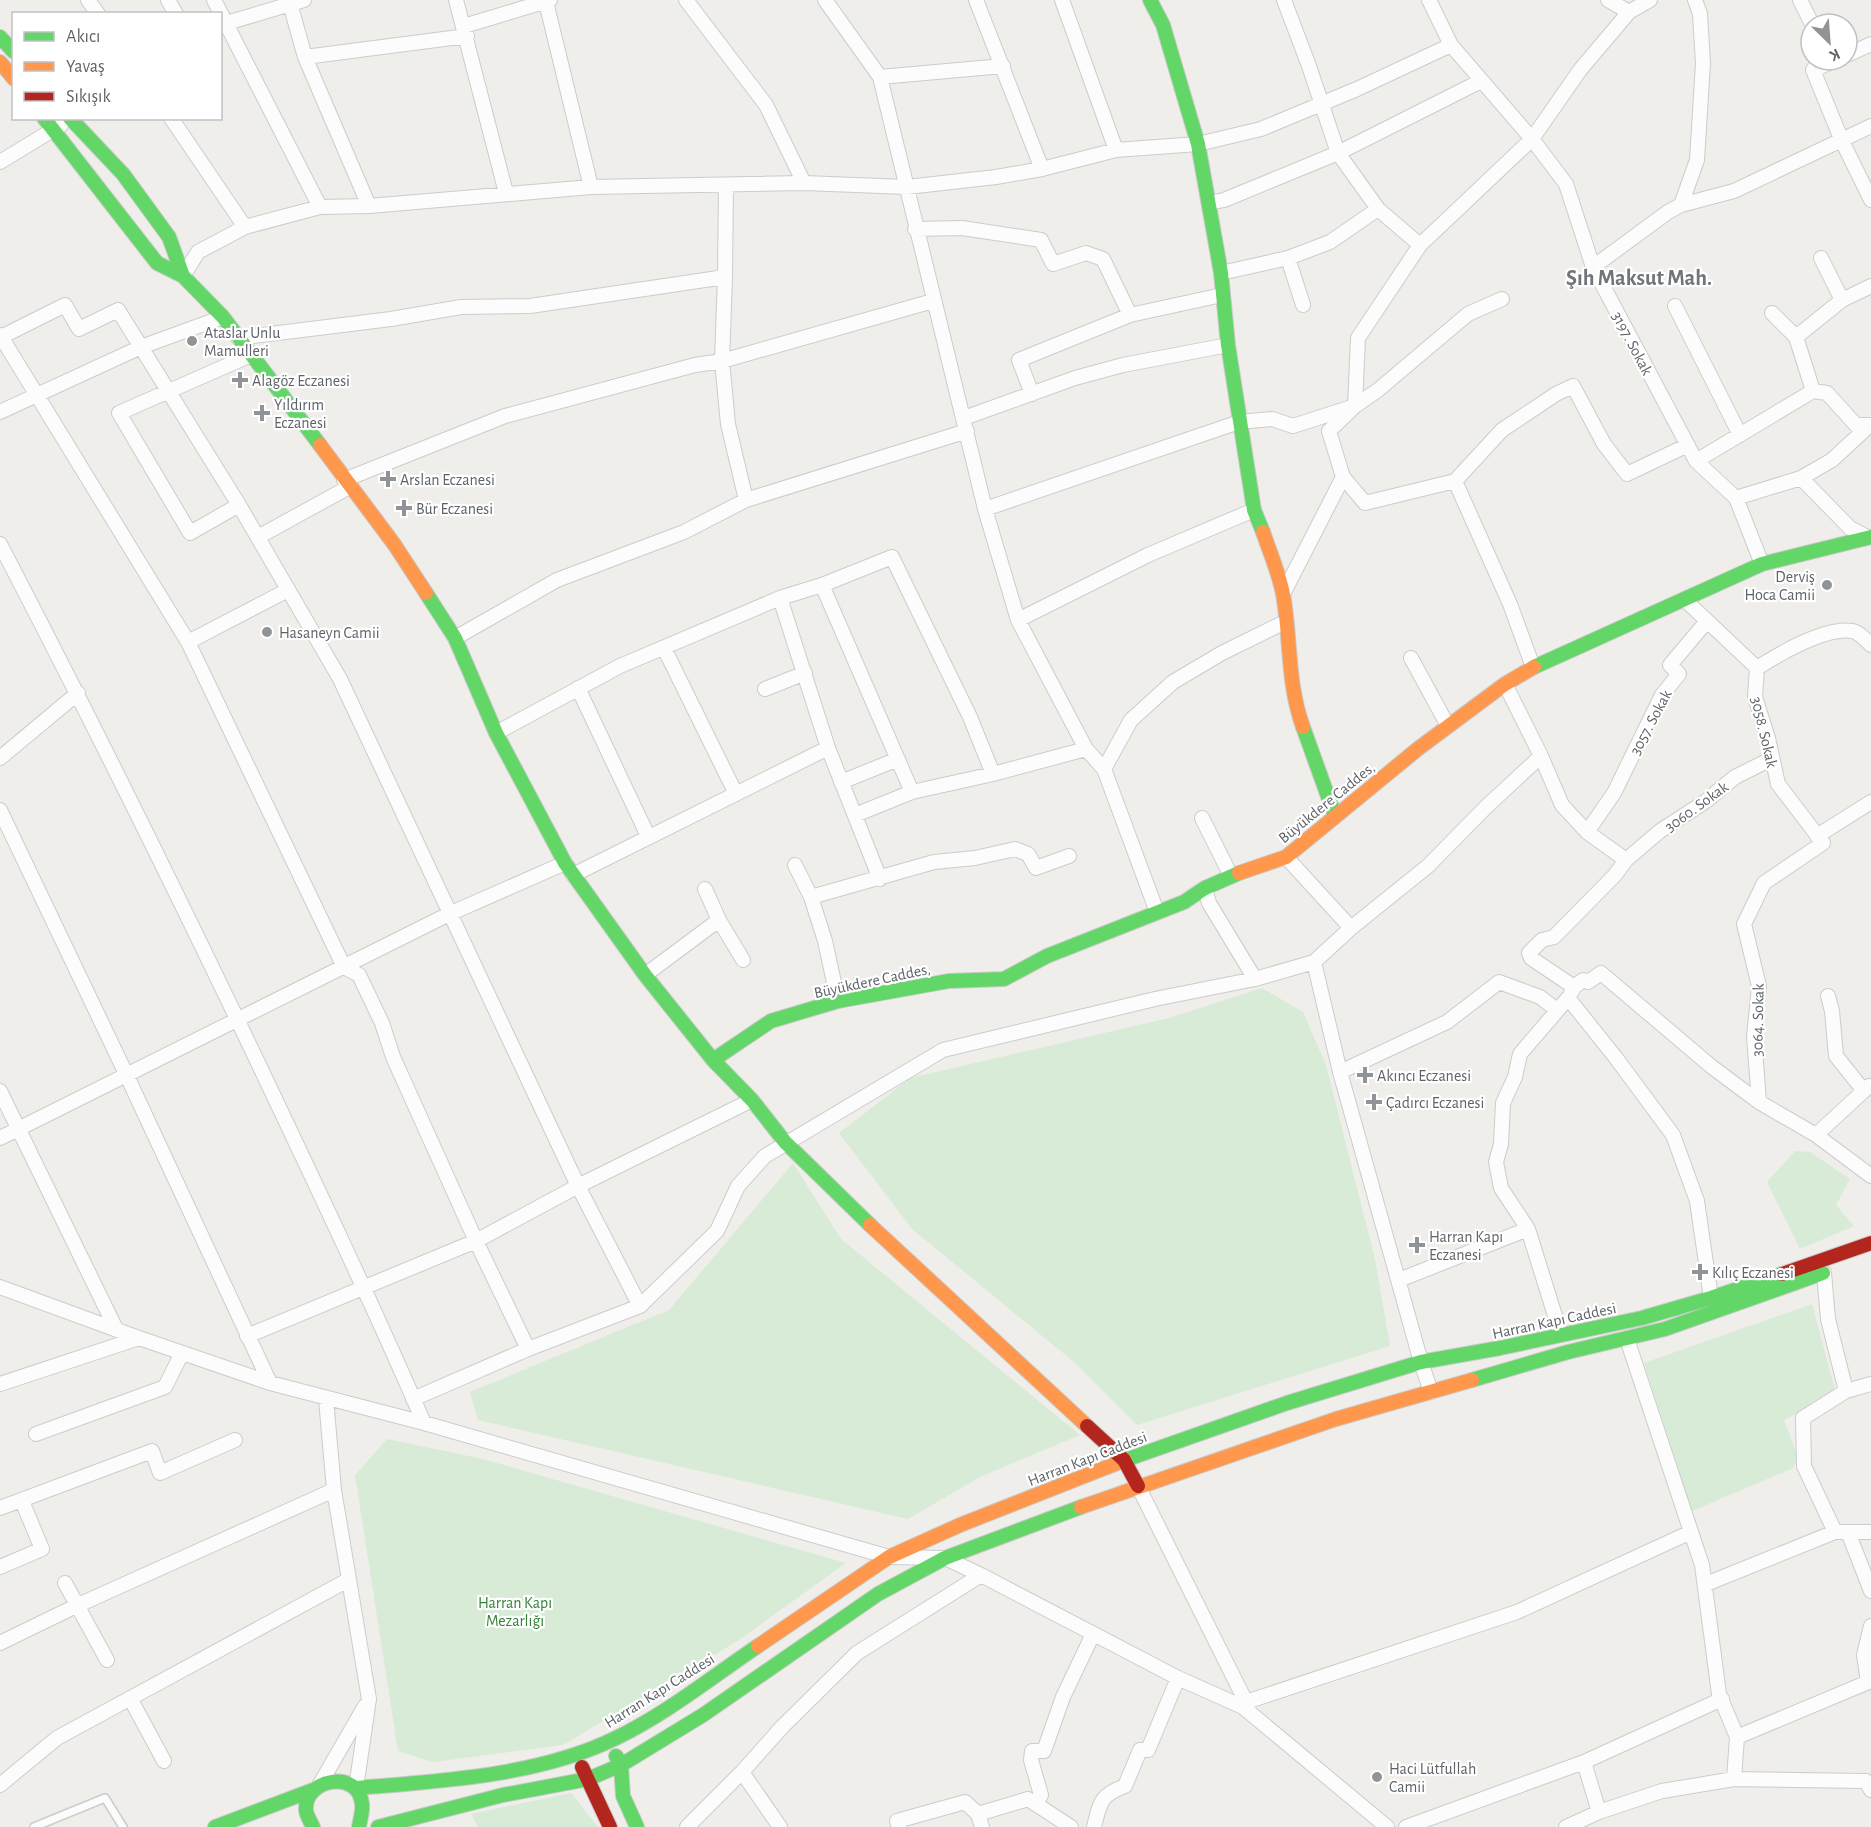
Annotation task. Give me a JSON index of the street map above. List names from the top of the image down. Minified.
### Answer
{"streets":{"street":["3197. Sokak","3057. Sokak","3058. Sokak","Büyükdere Caddes,","3060. Sokak","3064. Sokak","Harran Kapı Caddesi"]},"crossings":[["3197. Sokak","Büyükdere Caddes,"],["3058. Sokak","3060. Sokak"],["3058. Sokak","3064. Sokak"]],"districts":["Şıh Maksut Mah."],"parks":["Harran Kapı Mezarlığı"],"places":{"other":["Ataslar Unlu Mamulleri","Derviş Hoca Camii","Hasaneyn Camii","Haci Lütfullah Camii"],"health":["Alagöz Eczanesi","Yıldırım Eczanesi","Arslan Eczanesi","Bür Eczanesi","Akıncı Eczanesi","Çadırcı Eczanesi","Harran Kapı Eczanesi","Kılıç Eczanesi"]},"legend":["Akıcı","Yavaş","Sıkışık"],"north":"bottom right"}
